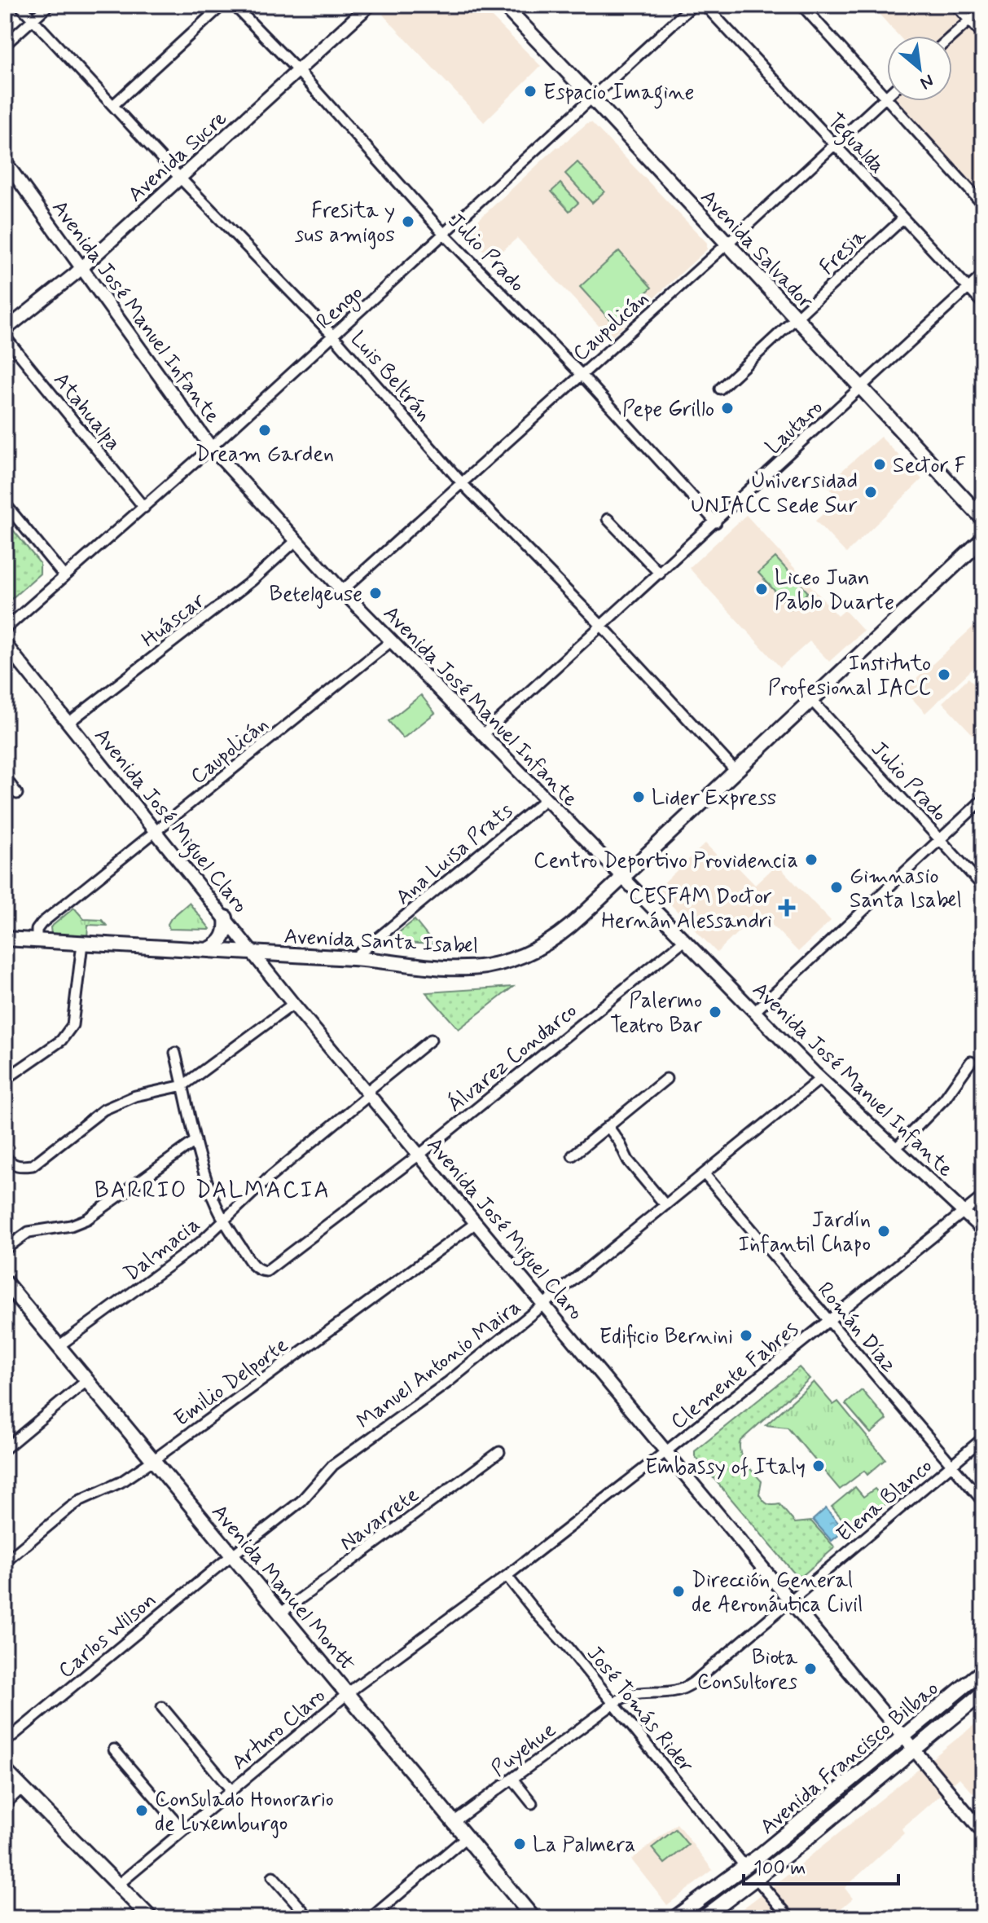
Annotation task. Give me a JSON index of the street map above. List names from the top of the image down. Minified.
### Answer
{"streets":{"main road":["Avenida Salvador","Avenida Santa Isabel","Avenida Manuel Montt","Avenida Francisco Bilbao"],"street":["Tegualda","Avenida Sucre","Fresia","Julio Prado","Rengo","Avenida José Manuel Infante","Caupolicán","Luis Beltrán","Atahualpa","Lautaro","Huáscar","Avenida José Miguel Claro","Ana Luisa Prats","Álvarez Condarco","Dalmacia","Román Díaz","Manuel Antonio Maira","Clemente Fabres","Emilio Delporte","Elena Blanco","Navarrete","Carlos Wilson","José Tomás Rider","Arturo Claro","Puyehue"]},"crossings":[["Tegualda","Fresia"],["Tegualda","Caupolicán"],["Tegualda","Lautaro"],["Avenida Sucre","Julio Prado"],["Avenida Sucre","Avenida José Manuel Infante"],["Avenida Sucre","Luis Beltrán"],["Avenida Salvador","Fresia"],["Avenida Salvador","Rengo"],["Avenida Salvador","Caupolicán"],["Avenida Salvador","Lautaro"],["Julio Prado","Rengo"],["Julio Prado","Caupolicán"],["Julio Prado","Lautaro"],["Julio Prado","Avenida Santa Isabel"],["Rengo","Avenida José Manuel Infante"],["Rengo","Luis Beltrán"],["Rengo","Atahualpa"],["Avenida José Manuel Infante","Caupolicán"],["Avenida José Manuel Infante","Lautaro"],["Avenida José Manuel Infante","Huáscar"],["Avenida José Manuel Infante","Ana Luisa Prats"],["Avenida José Manuel Infante","Avenida Santa Isabel"],["Avenida José Manuel Infante","Álvarez Condarco"],["Avenida José Manuel Infante","Manuel Antonio Maira"],["Avenida José Manuel Infante","Clemente Fabres"],["Caupolicán","Luis Beltrán"],["Caupolicán","Avenida José Miguel Claro"],["Caupolicán","Avenida Santa Isabel"],["Luis Beltrán","Lautaro"],["Luis Beltrán","Avenida Santa Isabel"],["Huáscar","Avenida José Miguel Claro"],["Avenida José Miguel Claro","Avenida Santa Isabel"],["Avenida José Miguel Claro","Álvarez Condarco"],["Avenida José Miguel Claro","Dalmacia"],["Avenida José Miguel Claro","Manuel Antonio Maira"],["Avenida José Miguel Claro","Clemente Fabres"],["Avenida José Miguel Claro","Emilio Delporte"],["Avenida José Miguel Claro","Elena Blanco"],["Avenida José Miguel Claro","Avenida Francisco Bilbao"],["Ana Luisa Prats","Avenida Santa Isabel"],["Álvarez Condarco","Dalmacia"],["Dalmacia","Avenida Manuel Montt"],["Román Díaz","Manuel Antonio Maira"],["Román Díaz","Clemente Fabres"],["Román Díaz","Elena Blanco"],["Manuel Antonio Maira","Avenida Manuel Montt"],["Manuel Antonio Maira","Carlos Wilson"],["Clemente Fabres","Avenida Manuel Montt"],["Clemente Fabres","José Tomás Rider"],["Clemente Fabres","Arturo Claro"],["Emilio Delporte","Avenida Manuel Montt"],["Elena Blanco","José Tomás Rider"],["Elena Blanco","Puyehue"],["Navarrete","Avenida Manuel Montt"],["Avenida Manuel Montt","Carlos Wilson"],["Avenida Manuel Montt","Arturo Claro"],["Avenida Manuel Montt","Puyehue"],["José Tomás Rider","Puyehue"],["José Tomás Rider","Avenida Francisco Bilbao"]],"districts":["BARRIO DALMACIA"],"places":{"other":["Espacio Imagine","Fresita y sus amigos","Pepe Grillo","Dream Garden","Sector F","Universidad UNIACC Sede Sur","Liceo Juan Pablo Duarte","Betelgeuse","Instituto Profesional IACC","Lider Express","Centro Deportivo Providencia","Gimnasio Santa Isabel","Palermo Teatro Bar","Jardín Infantil Chapo","Edificio Bernini","Embassy of Italy","Dirección General de Aeronáutica Civil","Biota Consultores","Consulado Honorario de Luxemburgo","La Palmera"],"health":["CESFAM Doctor Hernán Alessandri"]},"scale_bar":"100 m","north":"bottom right"}
